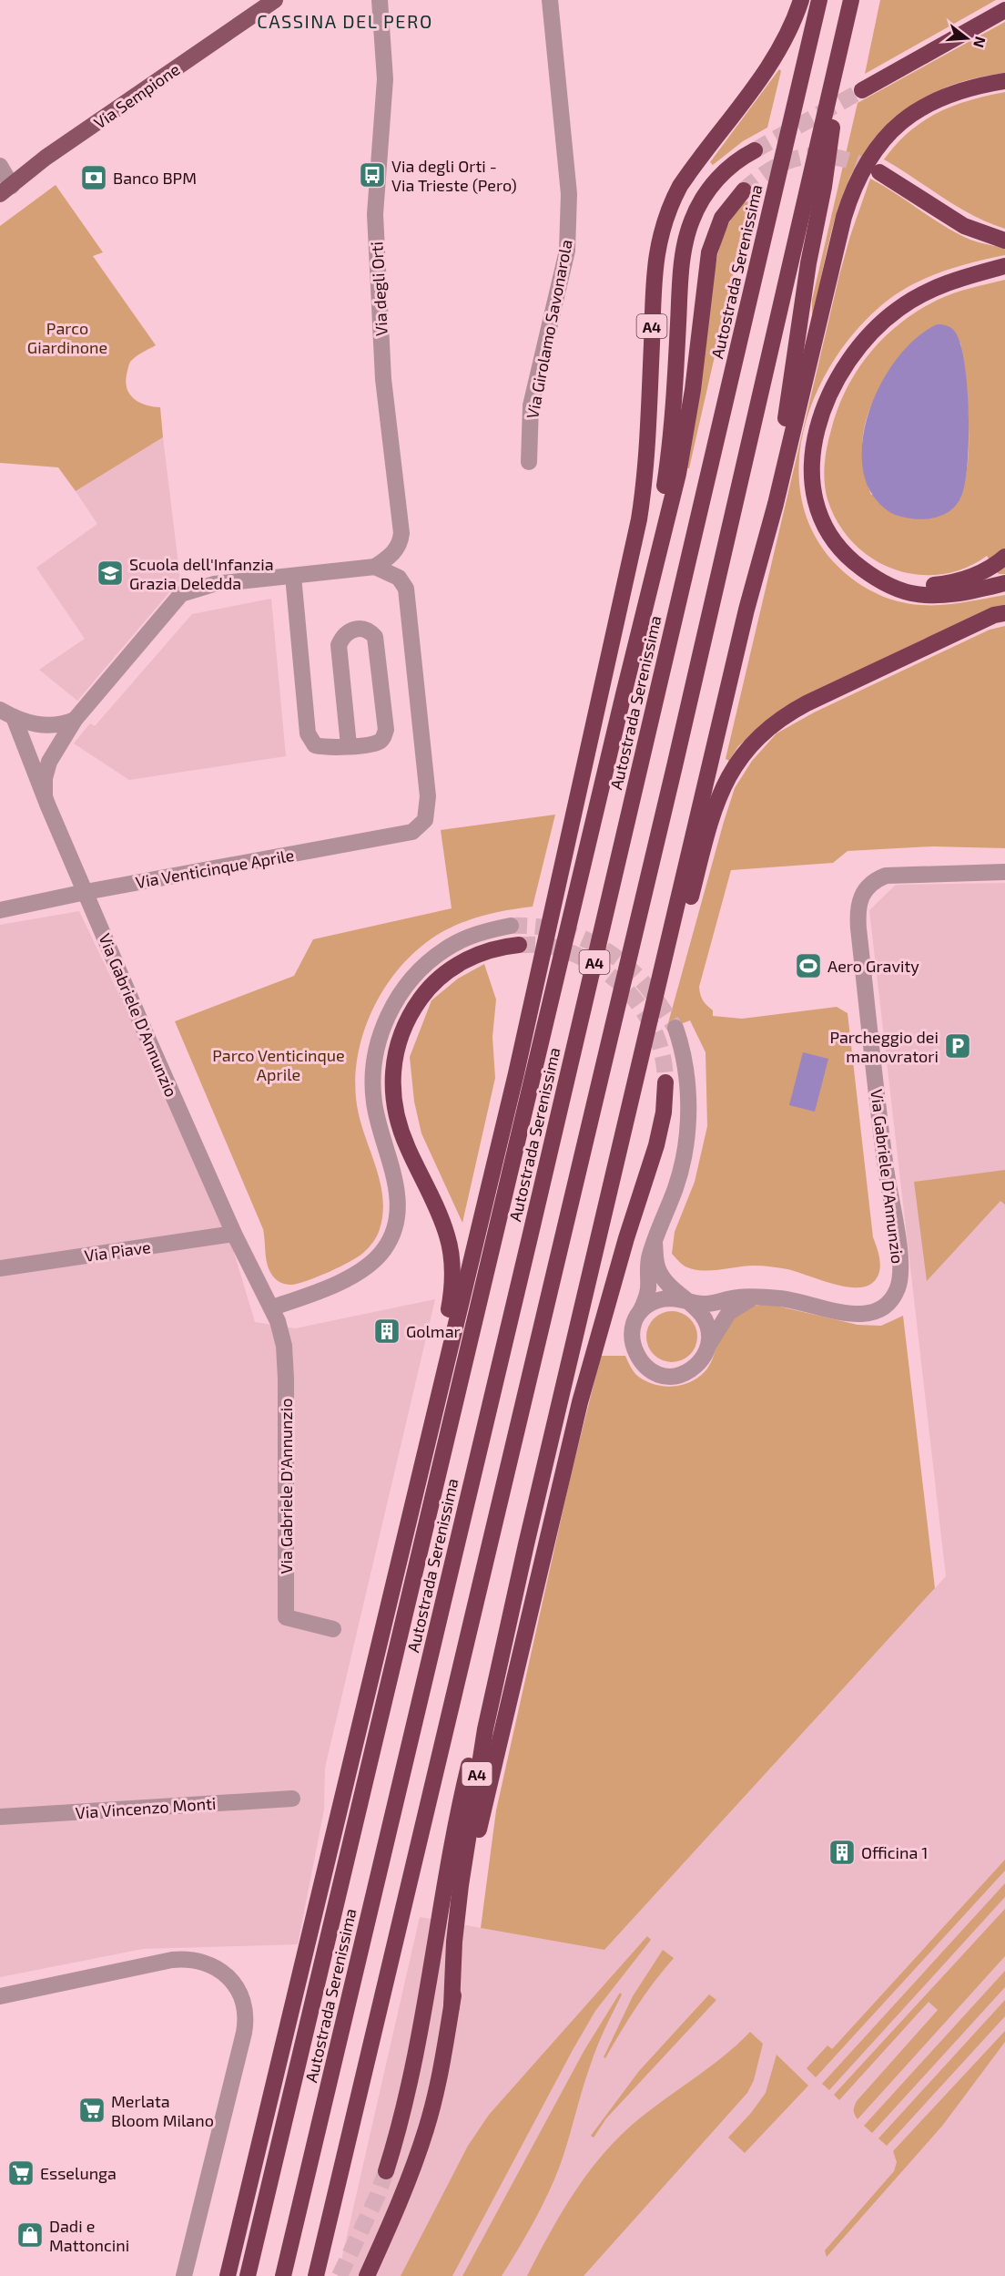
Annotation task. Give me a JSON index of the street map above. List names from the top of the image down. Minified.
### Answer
{"streets":{"highway":["Autostrada Serenissima","A4"],"main road":["Via Sempione"],"street":["Via degli Orti","Via Girolamo Savonarola","Via Venticinque Aprile","Via Gabriele D'Annunzio","Via Piave","Via Vincenzo Monti"]},"crossings":[["Via degli Orti","Via Venticinque Aprile"],["Via Venticinque Aprile","Via Gabriele D'Annunzio"],["Via Gabriele D'Annunzio","Via Piave"]],"districts":["CASSINA DEL PERO"],"parks":["Parco Giardinone","Parco Venticinque Aprile"],"places":{"bus stop":["Via degli Orti - Via Trieste (Pero)"],"bank":["Banco BPM"],"school or university":["Scuola dell'Infanzia Grazia Deledda"],"sports":["Aero Gravity"],"parking":["Parcheggio dei manovratori"],"building":["Golmar","Officina 1"],"supermarket":["Merlata Bloom Milano","Esselunga"],"shop":["Dadi e Mattoncini"]},"north":"right"}
